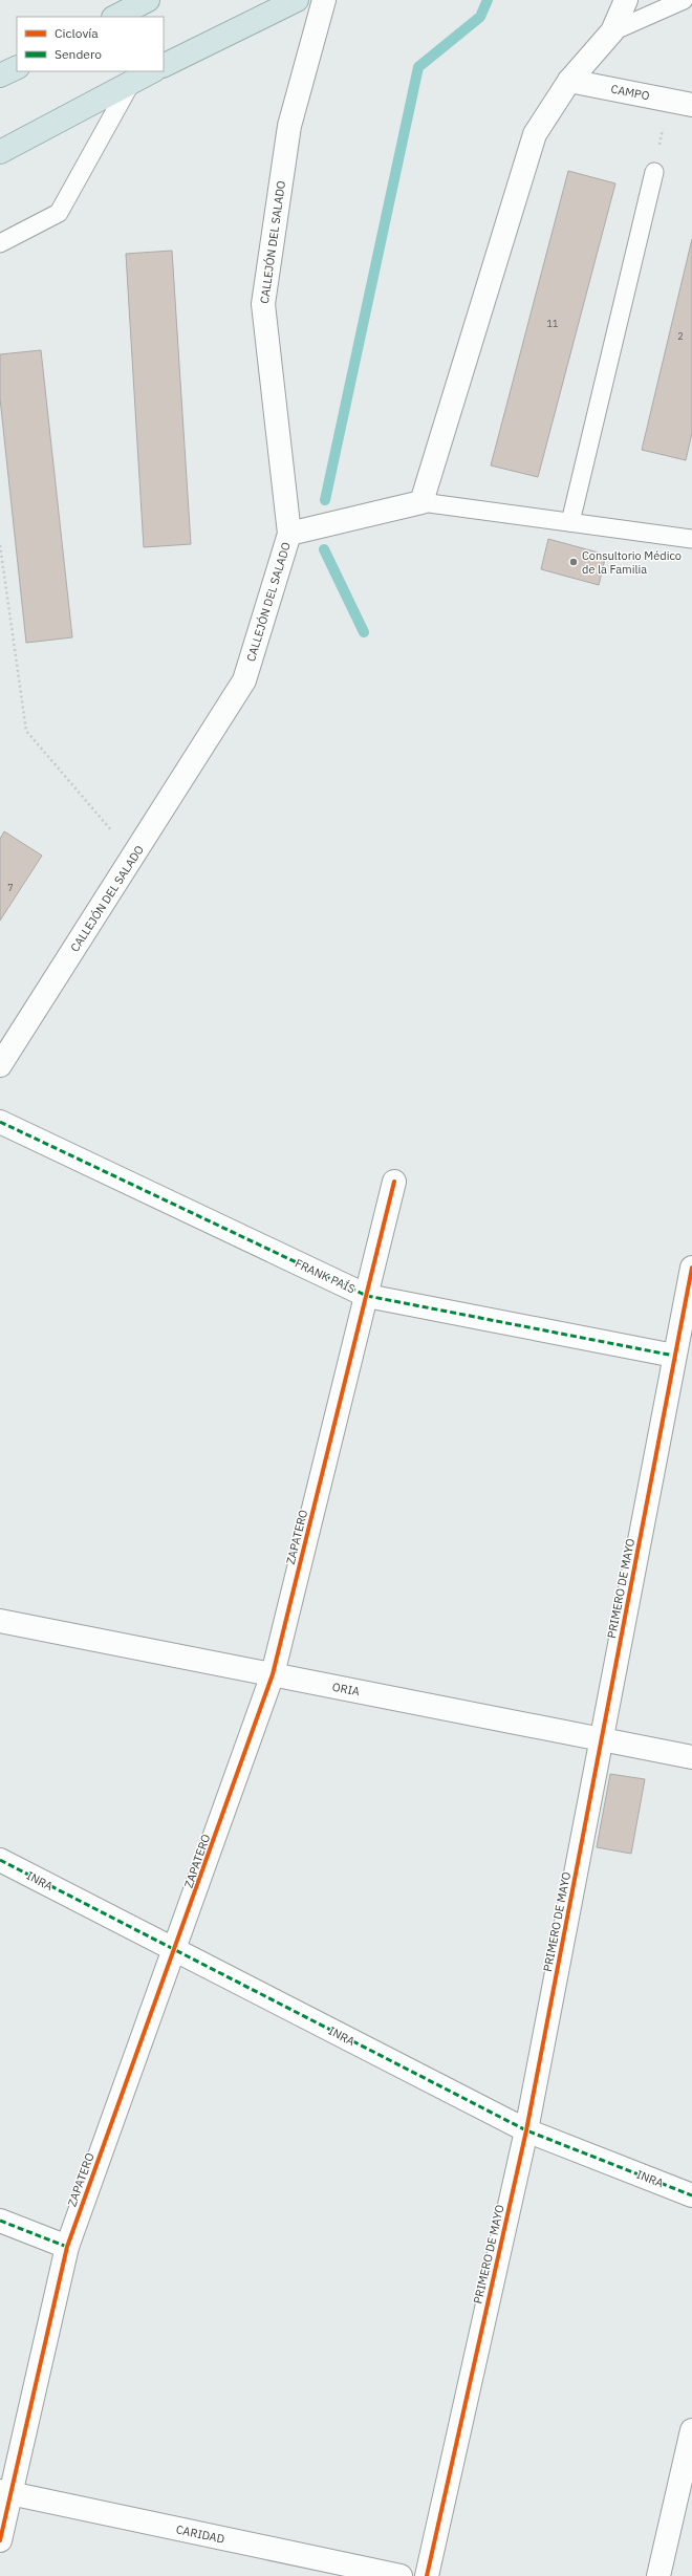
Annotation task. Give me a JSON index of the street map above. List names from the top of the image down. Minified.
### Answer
{"streets":{"street":["CAMPO","CALLEJÓN DEL SALADO","FRANK PAÍS","ZAPATERO","PRIMERO DE MAYO","ORIA","INRA","CARIDAD"]},"crossings":[["FRANK PAÍS","ZAPATERO"],["FRANK PAÍS","PRIMERO DE MAYO"],["ZAPATERO","ORIA"],["ZAPATERO","INRA"],["ZAPATERO","CARIDAD"],["PRIMERO DE MAYO","ORIA"],["PRIMERO DE MAYO","INRA"]],"places":["Consultorio Médico de la Familia"],"house_numbers":["11","2","7"],"legend":["Ciclovía","Sendero"]}
